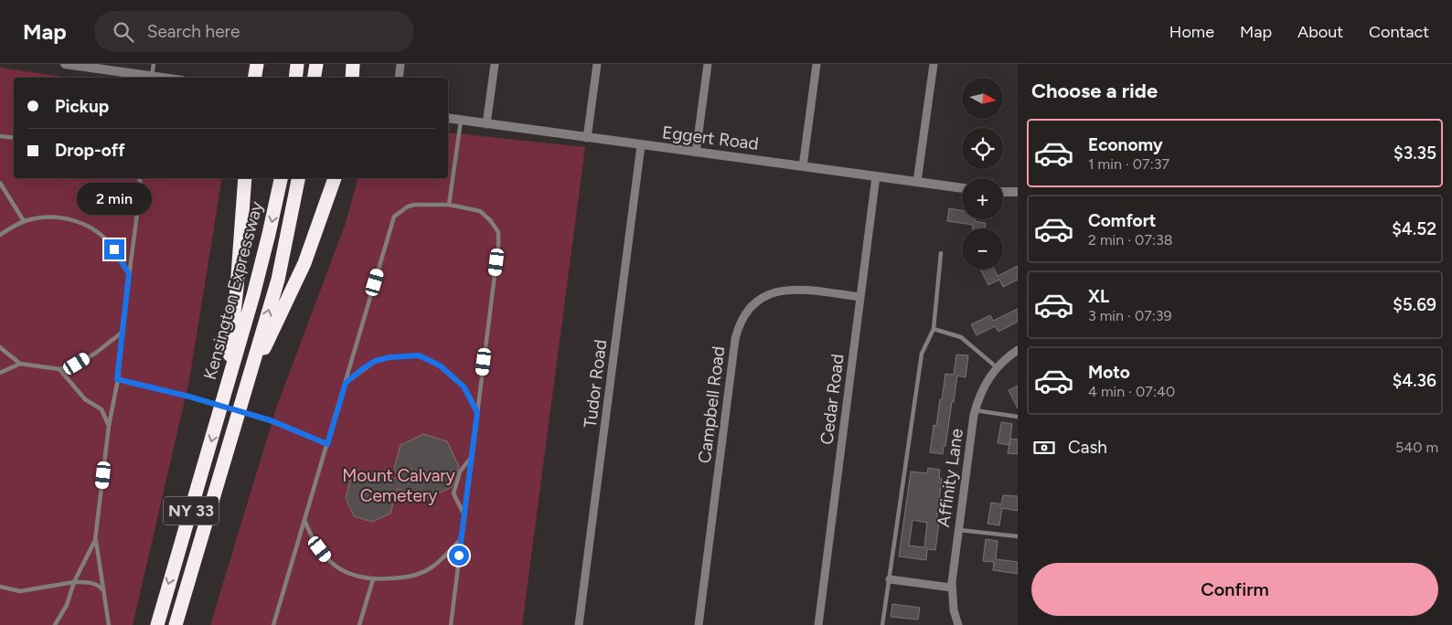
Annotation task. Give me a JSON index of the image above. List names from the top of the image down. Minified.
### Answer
{"streets":{"highway":["Kensington Expressway","NY 33"],"street":["Eggert Road","Tudor Road","Cedar Road","Campbell Road","Affinity Lane"]},"crossings":[["Eggert Road","Tudor Road"],["Eggert Road","Cedar Road"],["Cedar Road","Campbell Road"]],"parks":["Mount Calvary Cemetery"],"north":"right","page":{"header":"Map","search":"Search here","nav":["Home","Map","About","Contact"],"heading":"Choose a ride","map_buttons":["+","−"],"banner":["Pickup","Drop-off"],"list":[{"name":"Economy","note":"1 min · 07:37","value":"$3.35"},{"name":"Comfort","note":"2 min · 07:38","value":"$4.52"},{"name":"XL","note":"3 min · 07:39","value":"$5.69"},{"name":"Moto","note":"4 min · 07:40","value":"$4.36"}],"bubble":"2 min","pay":["Cash","540 m"],"buttons":"Confirm"}}
